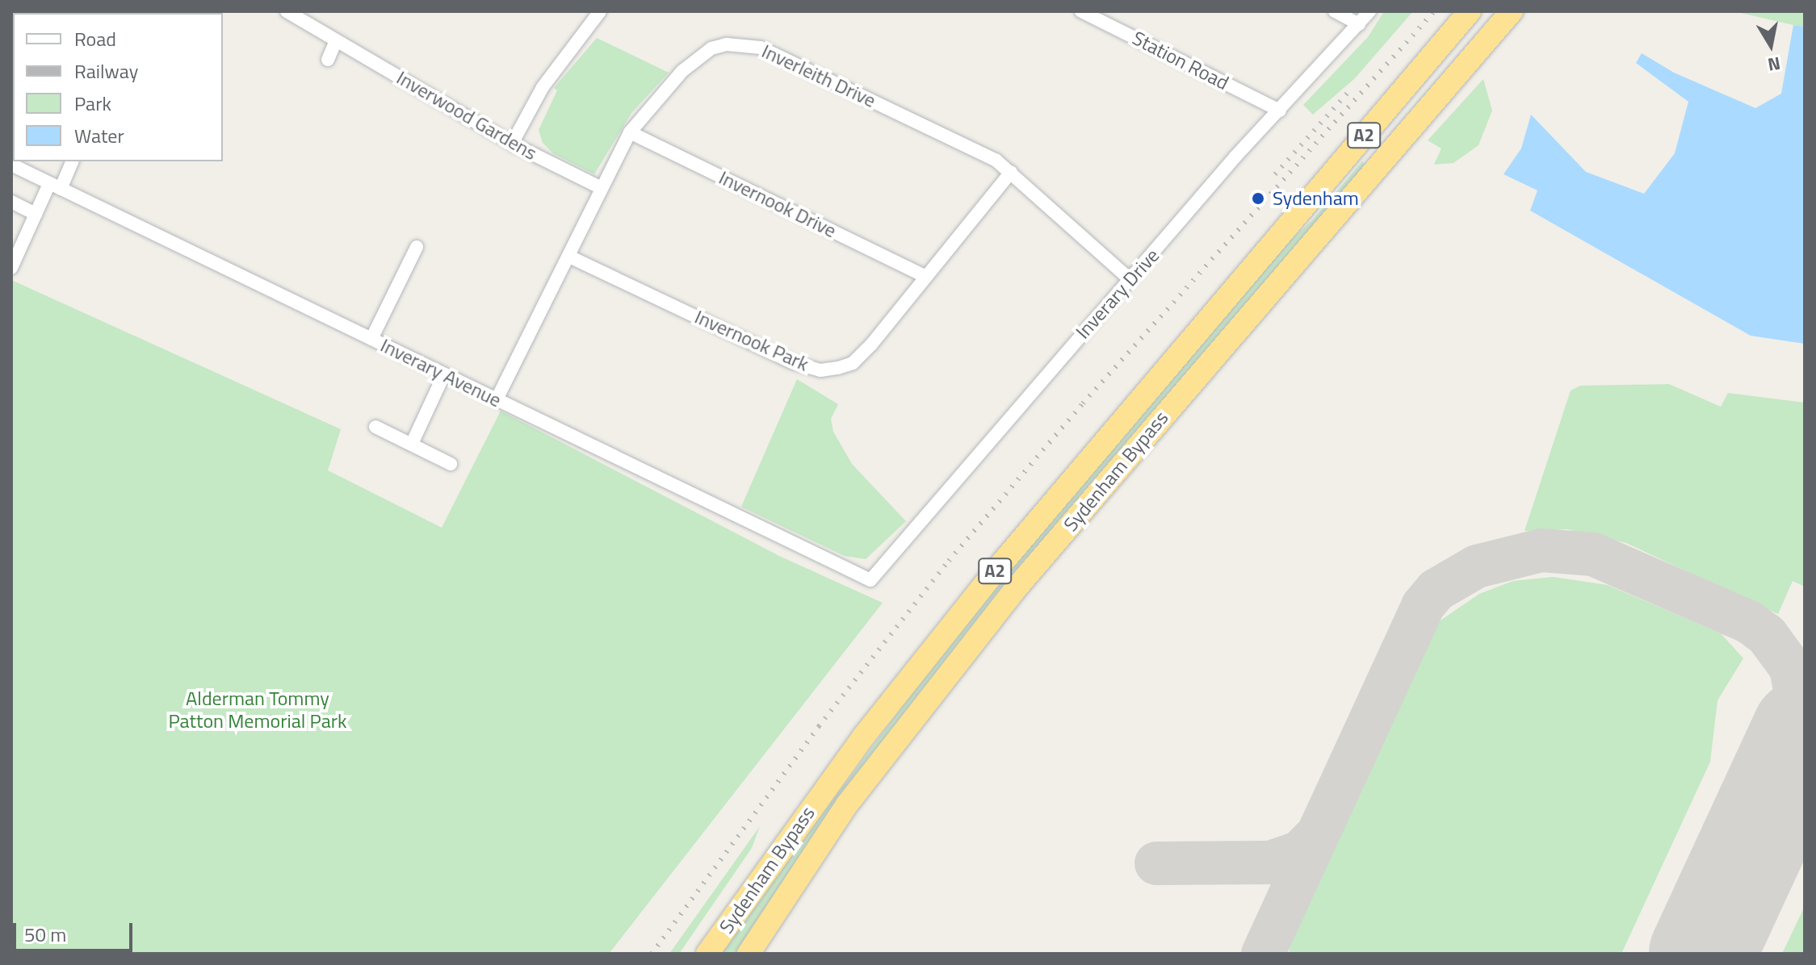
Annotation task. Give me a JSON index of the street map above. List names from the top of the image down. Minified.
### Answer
{"streets":{"highway":["A2","Sydenham Bypass"],"street":["Station Road","Inverleith Drive","Inverwood Gardens","Invernook Drive","Inverary Drive","Invernook Park","Inverary Avenue"]},"crossings":[["Station Road","Inverary Drive"],["Inverleith Drive","Inverwood Gardens"],["Inverleith Drive","Invernook Drive"],["Inverleith Drive","Inverary Drive"],["Inverleith Drive","Invernook Park"],["Inverleith Drive","Inverary Avenue"],["Invernook Drive","Invernook Park"],["Inverary Drive","Inverary Avenue"]],"parks":["Alderman Tommy Patton Memorial Park"],"places":["Sydenham"],"legend":["Road","Railway","Park","Water"],"scale_bar":"50 m","north":"bottom"}
